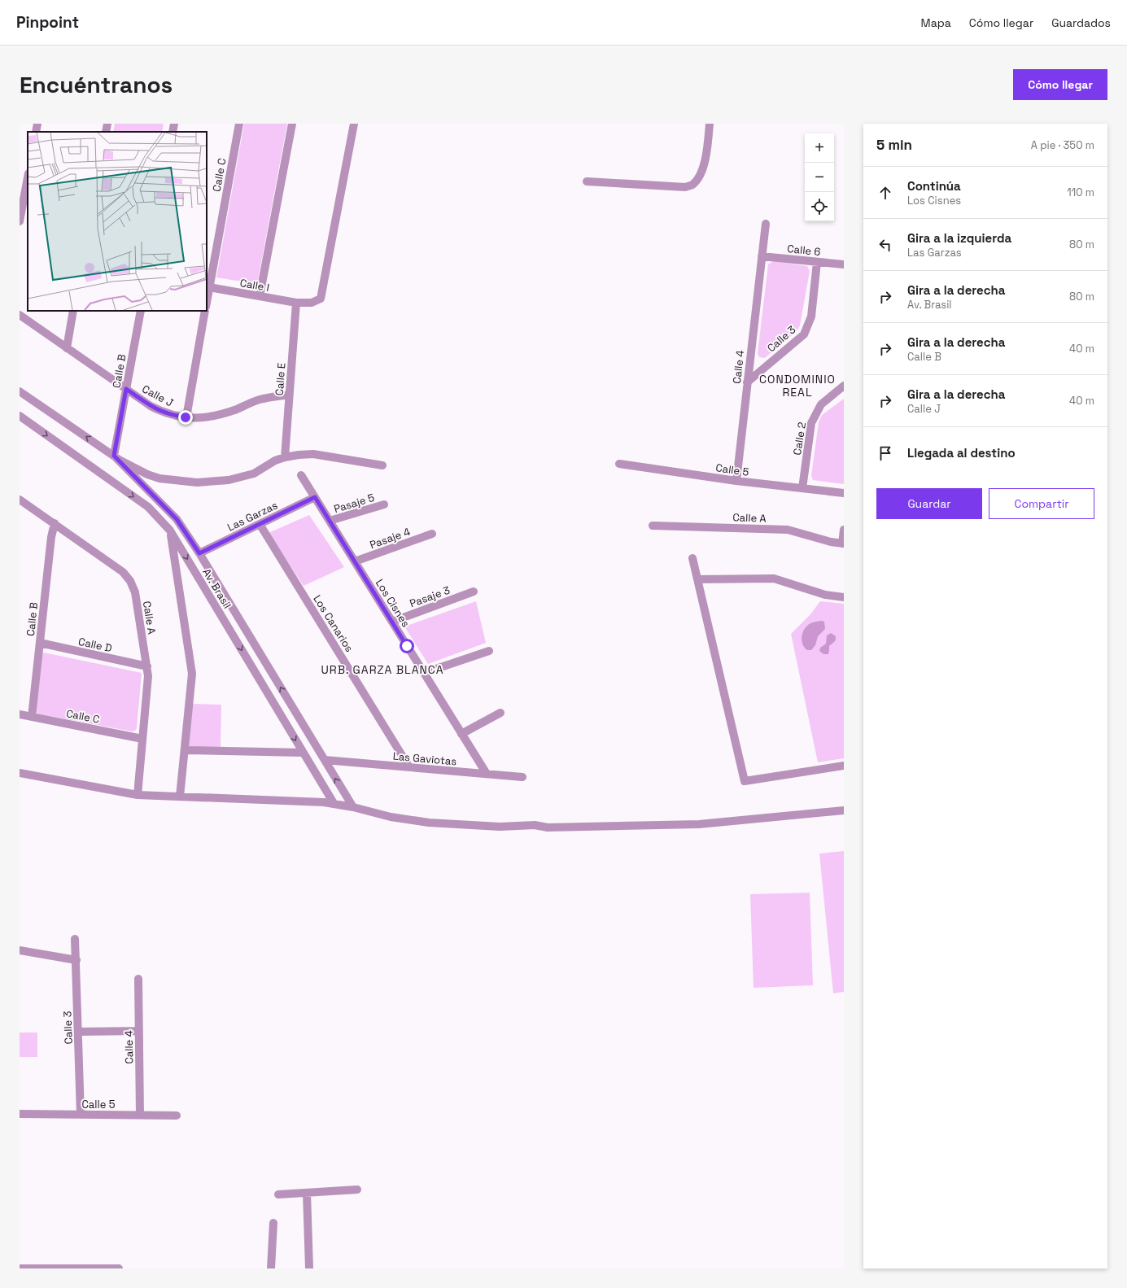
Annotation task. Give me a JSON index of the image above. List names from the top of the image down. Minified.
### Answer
{"streets":{"street":["Calle C","Calle 6","Calle I","Calle 3","Calle 4","Calle B","Calle E","Calle J","Calle 2","Calle 5","Pasaje 5","Las Garzas","Calle A","Pasaje 4","Av. Brasil","Pasaje 3","Los Cisnes","Los Canarios","Calle D","Las Gaviotas"]},"crossings":[["Calle C","Calle I"],["Calle C","Calle B"],["Calle C","Calle A"],["Calle 6","Calle 3"],["Calle 6","Calle 4"],["Calle I","Calle E"],["Calle 3","Calle 4"],["Calle 3","Calle 5"],["Calle 4","Calle 5"],["Calle B","Calle J"],["Calle B","Calle A"],["Calle B","Av. Brasil"],["Calle B","Calle D"],["Calle E","Calle J"],["Calle 2","Calle 5"],["Pasaje 5","Los Cisnes"],["Las Garzas","Av. Brasil"],["Las Garzas","Los Cisnes"],["Las Garzas","Los Canarios"],["Calle A","Calle D"],["Pasaje 4","Los Cisnes"],["Av. Brasil","Las Gaviotas"],["Pasaje 3","Los Cisnes"],["Los Cisnes","Las Gaviotas"],["Los Canarios","Las Gaviotas"]],"districts":["CONDOMINIO REAL","URB. GARZA BLANCA"],"page":{"header":"Pinpoint","nav":["Mapa","Cómo llegar","Guardados"],"buttons":["Cómo llegar",["Guardar","Compartir"]],"title":"Encuéntranos","heading":["5 min","A pie · 350 m"],"map_buttons":["+","−"],"list":[["Continúa","Los Cisnes","110 m"],["Gira a la izquierda","Las Garzas","80 m"],["Gira a la derecha","Av. Brasil","80 m"],["Gira a la derecha","Calle B","40 m"],["Gira a la derecha","Calle J","40 m"],"Llegada al destino"]}}
